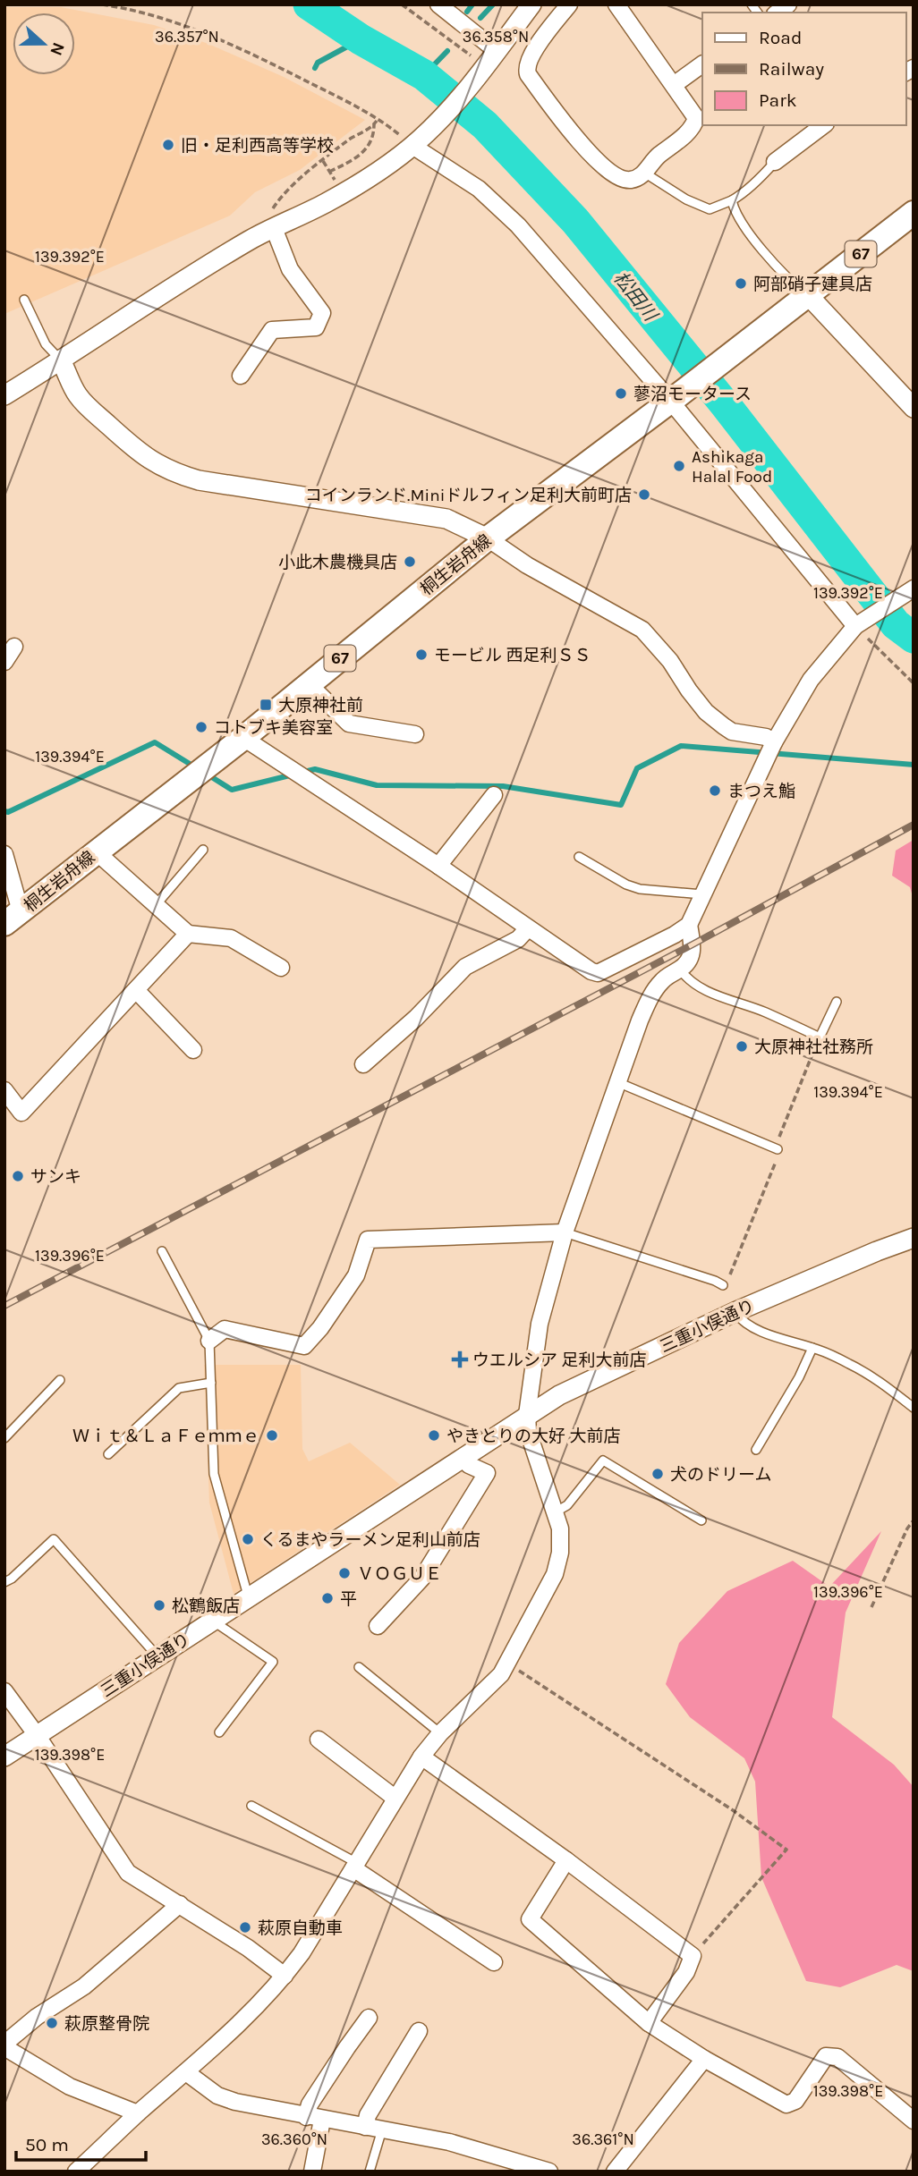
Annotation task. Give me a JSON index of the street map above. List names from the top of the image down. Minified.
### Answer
{"streets":{"main road":["67","桐生岩舟線"],"street":["三重小俣通り"]},"water":["松田川"],"places":{"other":["旧・足利西高等学校","阿部硝子建具店","蓼沼モータース","Ashikaga Halal Food","コインランド.Miniドルフィン足利大前町店","小此木農機具店","モービル 西足利ＳＳ","コトブキ美容室","まつえ鮨","大原神社社務所","サンキ","Ｗｉｔ＆ＬａＦｅｍｍｅ","やきとりの大好 大前店","犬のドリーム","くるまやラーメン足利山前店","ＶＯＧＵＥ","平","松鶴飯店","萩原自動車","萩原整骨院"],"transit":["大原神社前"],"health":["ウエルシア 足利大前店"]},"legend":["Road","Railway","Park"],"scale_bar":"50 m","north":"right","coordinates":["36.357°N","36.358°N","139.392°E","139.394°E","139.396°E","139.398°E","36.360°N","36.361°N"]}
